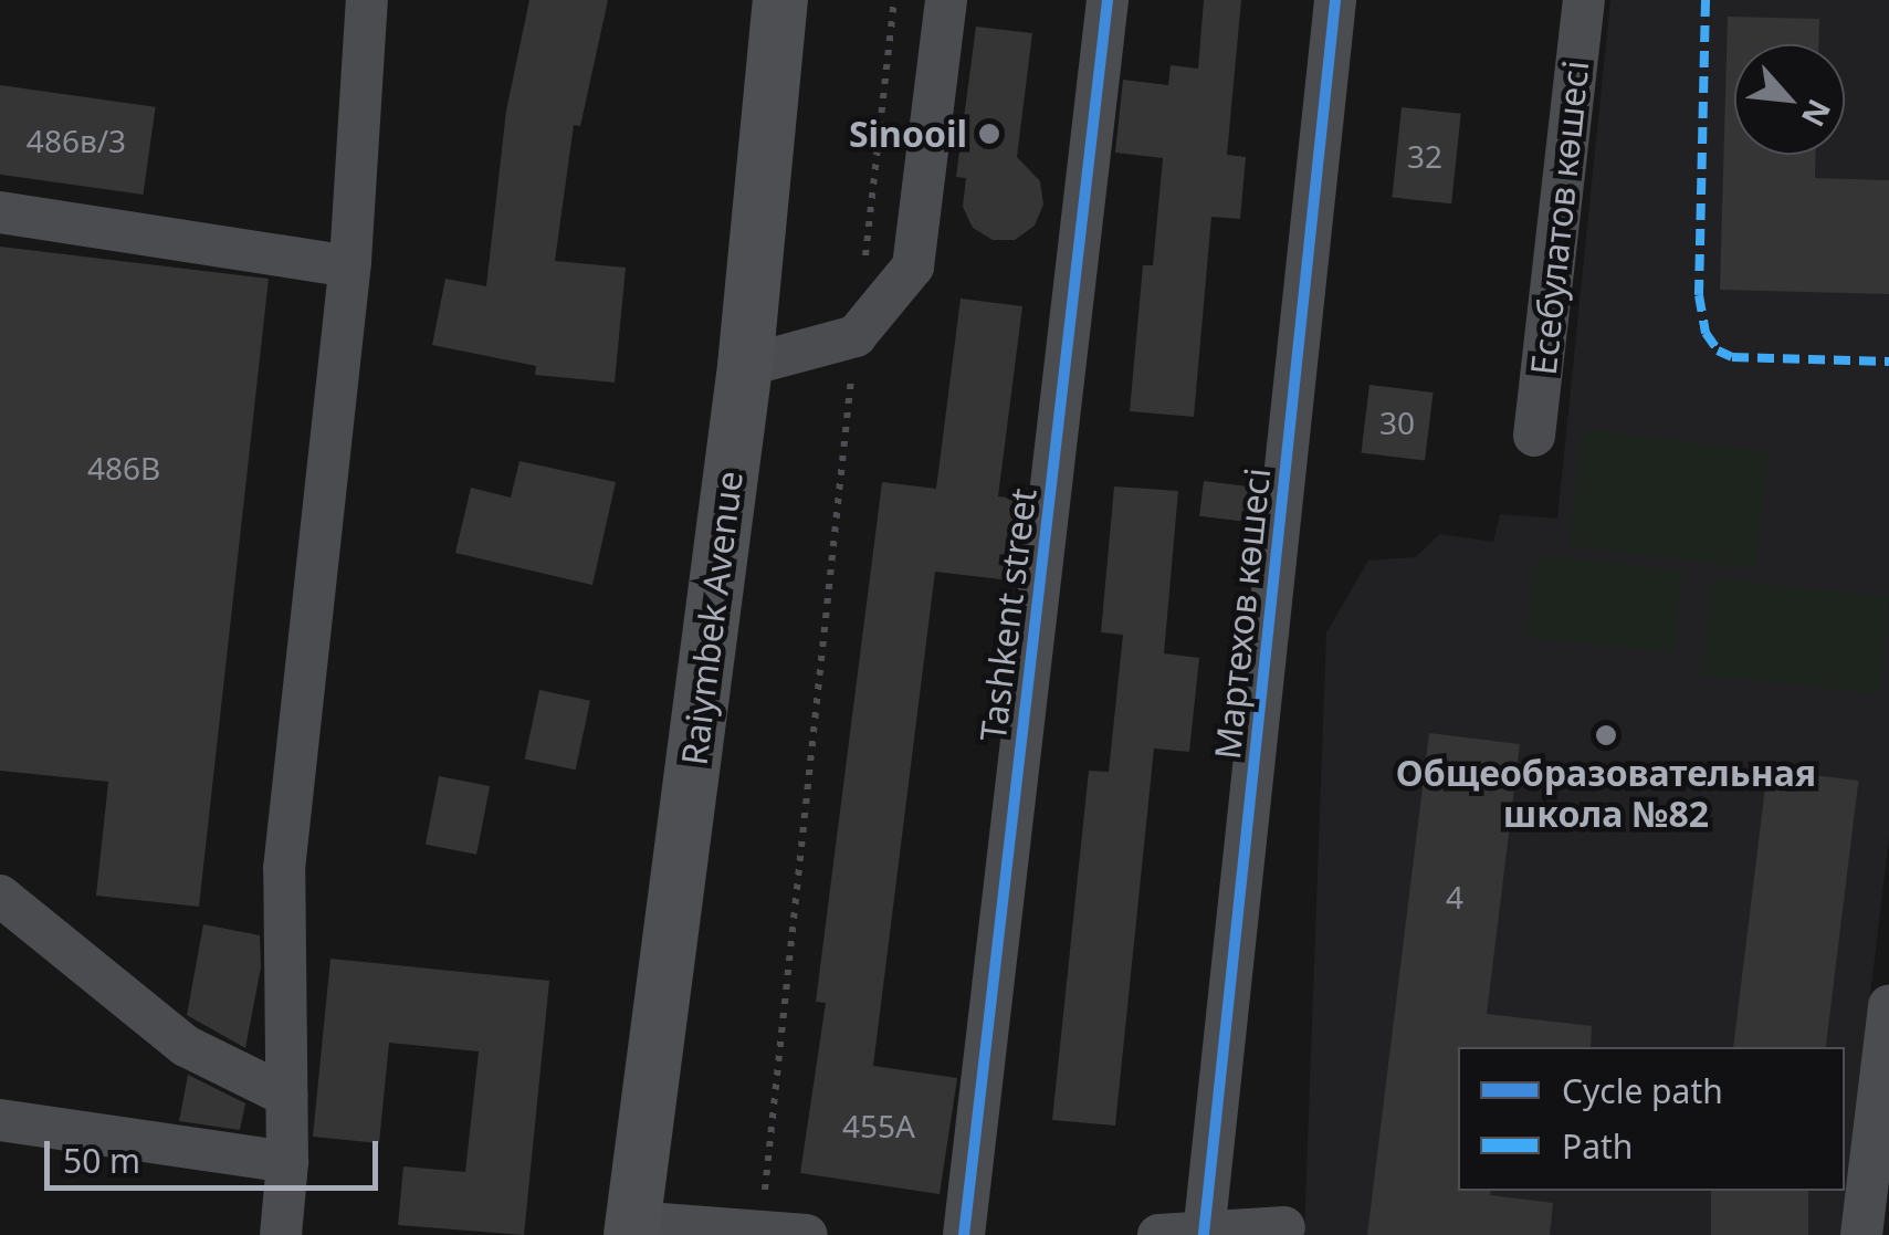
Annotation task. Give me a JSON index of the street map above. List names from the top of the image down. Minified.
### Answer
{"streets":{"main road":["Raiymbek Avenue"],"street":["Есебулатов көшесі","Мартехов көшесі","Tashkent street"]},"places":["Sinooil","Общеобразовательная школа №82"],"house_numbers":["486в/3","32","30","486В","4","455А"],"legend":["Cycle path","Path"],"scale_bar":"50 m","north":"bottom right"}
